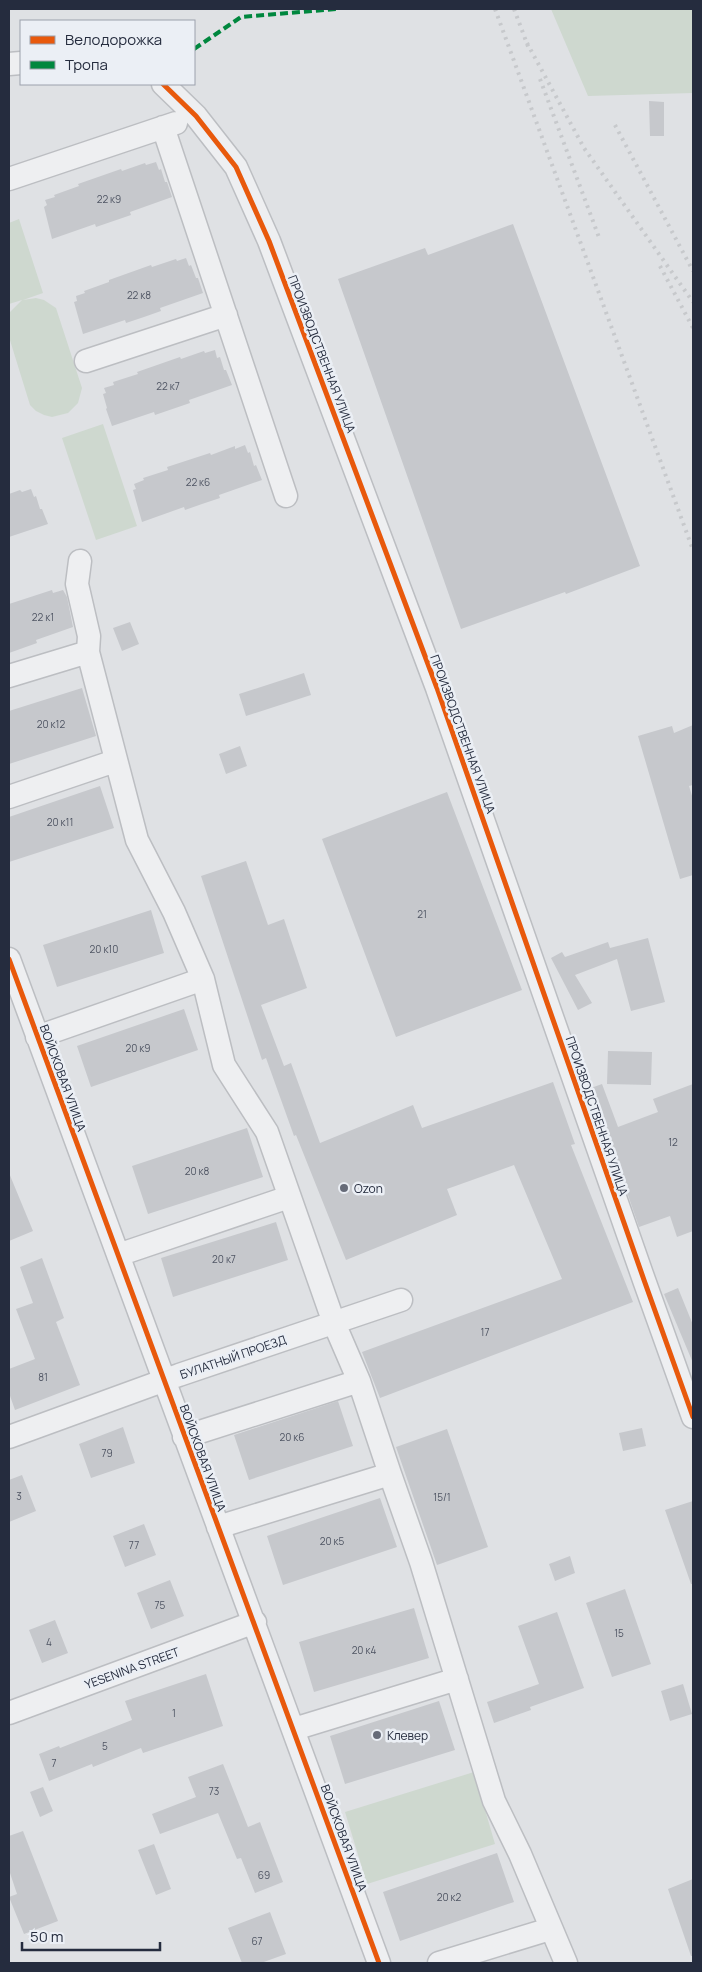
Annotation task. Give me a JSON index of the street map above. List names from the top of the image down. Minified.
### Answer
{"streets":{"street":["ПРОИЗВОДСТВЕННАЯ УЛИЦА","ВОЙСКОВАЯ УЛИЦА","БУЛАТНЫЙ ПРОЕЗД","YESENINA STREET"]},"crossings":[["ВОЙСКОВАЯ УЛИЦА","БУЛАТНЫЙ ПРОЕЗД"],["ВОЙСКОВАЯ УЛИЦА","YESENINA STREET"]],"places":["Ozon","Клевер"],"house_numbers":["22 к9","22 к8","22 к7","22 к6","22 к1","20 к12","20 к11","21","20 к10","20 к9","12","20 к8","20 к7","17","81","20 к6","79","3","15/1","20 к5","77","75","15","4","20 к4","1","5","7","73","69","20 к2","67"],"legend":["Велодорожка","Тропа"],"scale_bar":"50 m"}
